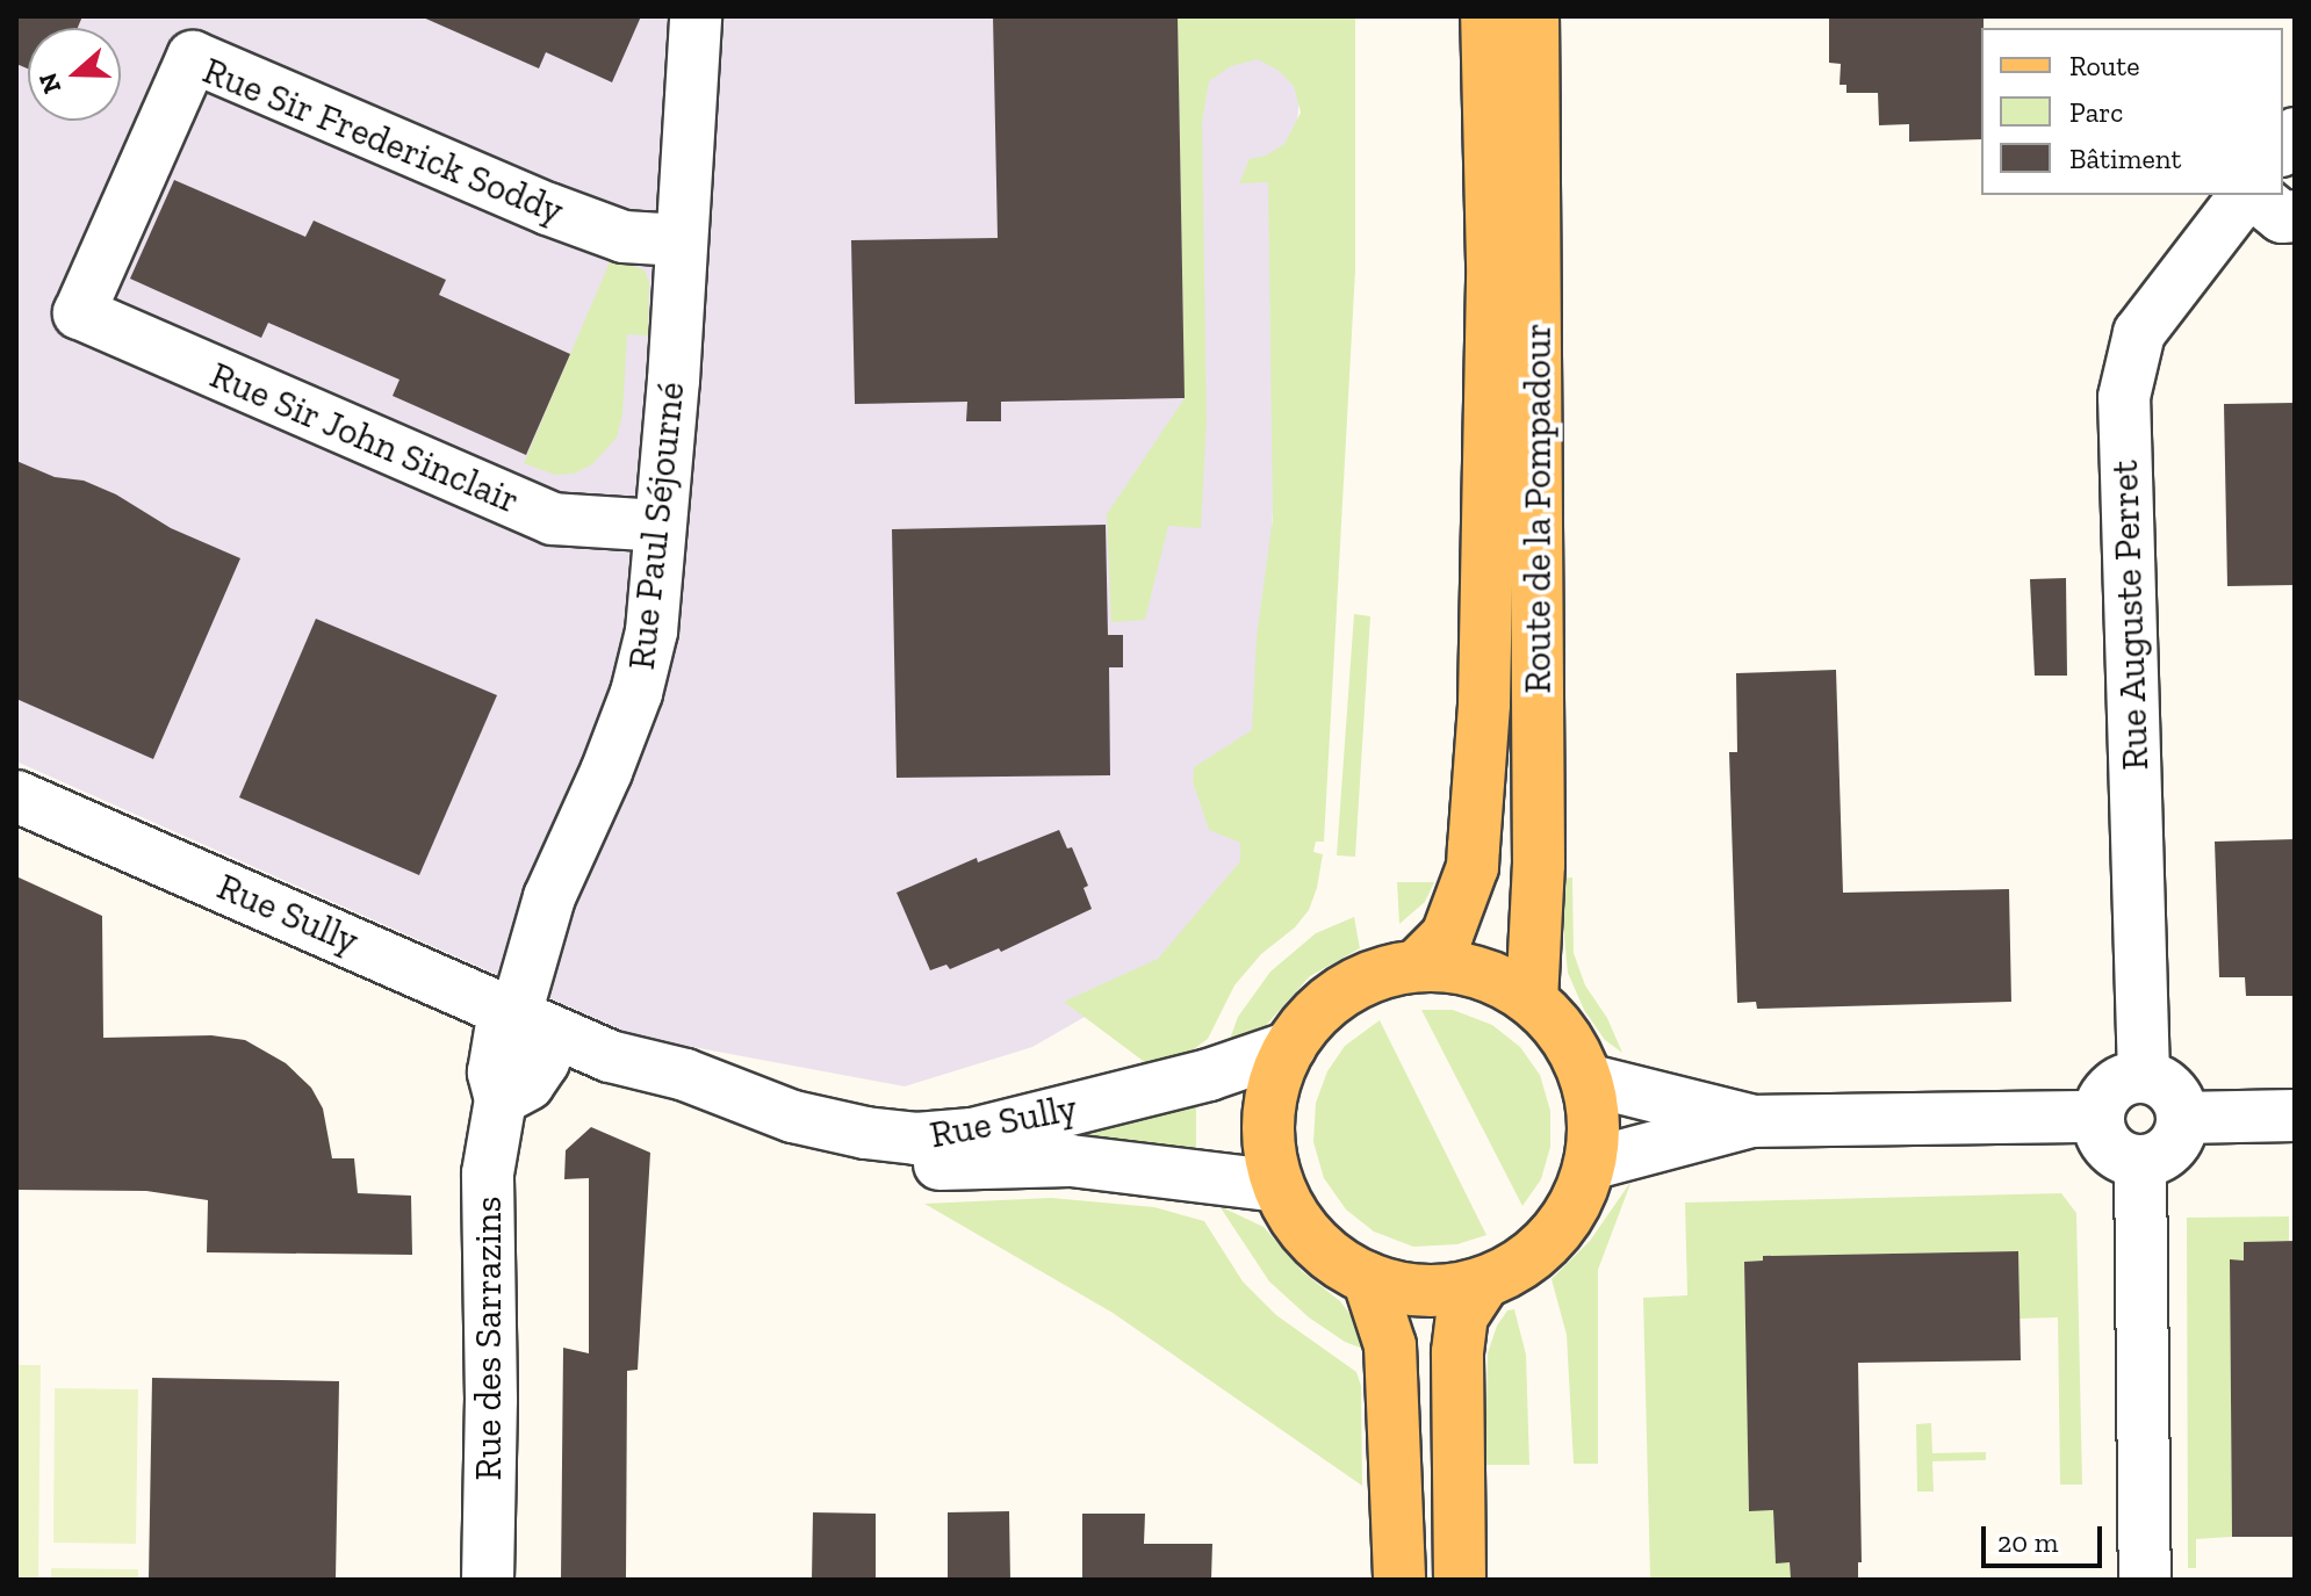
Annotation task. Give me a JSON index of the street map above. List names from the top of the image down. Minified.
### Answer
{"streets":{"main road":["Route de la Pompadour"],"street":["Rue Sir Frederick Soddy","Rue Sir John Sinclair","Rue Paul Séjourné","Rue Auguste Perret","Rue Sully","Rue des Sarrazins"]},"crossings":[["Rue Sir Frederick Soddy","Rue Sir John Sinclair"],["Rue Sir Frederick Soddy","Rue Paul Séjourné"],["Rue Sir John Sinclair","Rue Paul Séjourné"],["Route de la Pompadour","Rue Sully"],["Rue Paul Séjourné","Rue Sully"],["Rue Paul Séjourné","Rue des Sarrazins"],["Rue Sully","Rue des Sarrazins"]],"legend":["Route","Parc","Bâtiment"],"scale_bar":"20 m","north":"left"}
